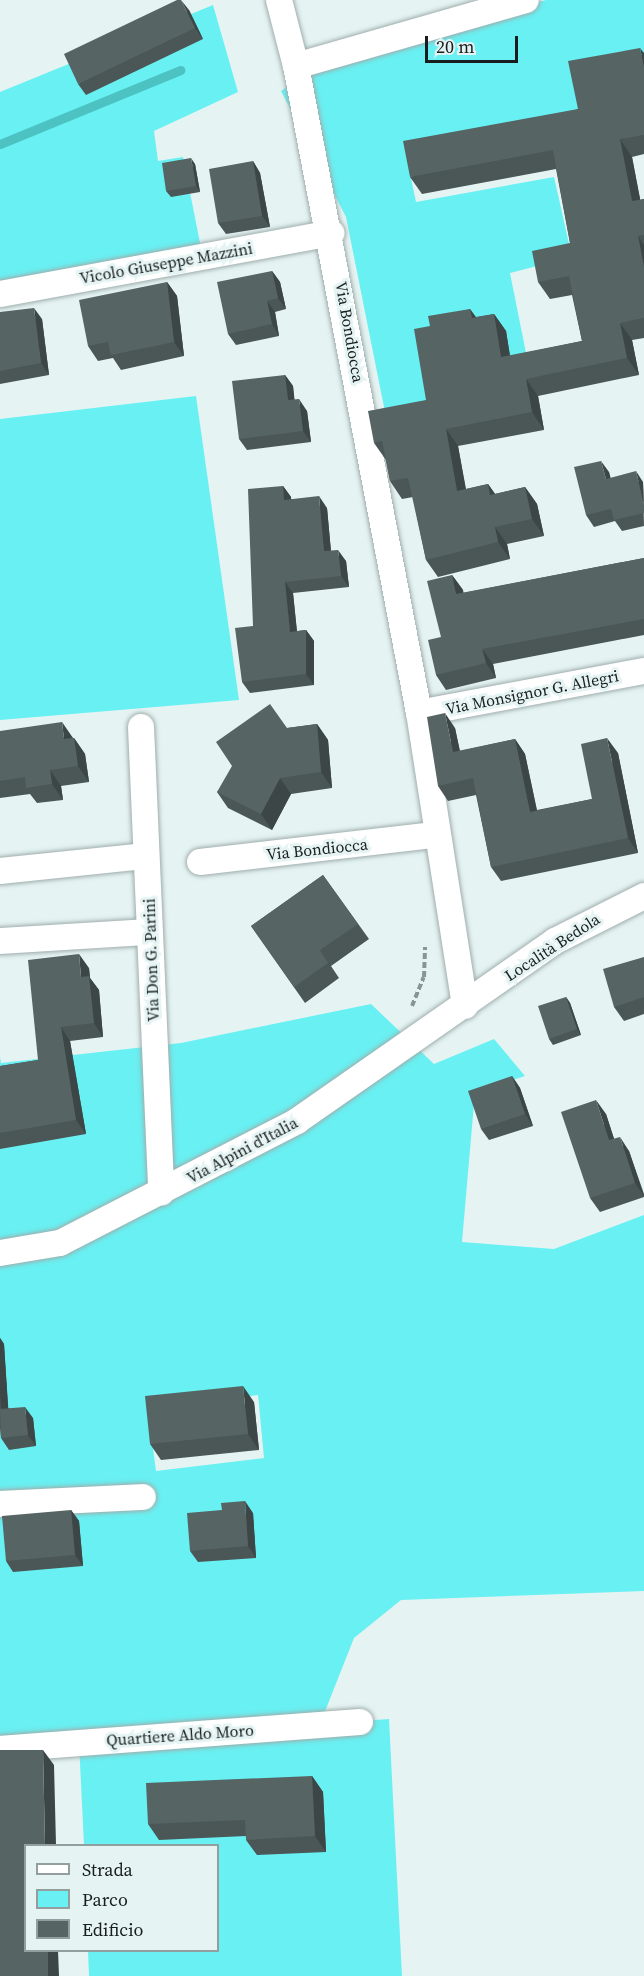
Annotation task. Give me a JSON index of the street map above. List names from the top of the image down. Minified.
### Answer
{"streets":{"street":["Vicolo Giuseppe Mazzini","Via Bondiocca","Via Monsignor G. Allegri","Località Bedola","Via Don G. Parini","Via Alpini d'Italia","Quartiere Aldo Moro"]},"crossings":[["Vicolo Giuseppe Mazzini","Via Bondiocca"],["Via Bondiocca","Via Monsignor G. Allegri"],["Via Bondiocca","Località Bedola"],["Via Bondiocca","Via Alpini d'Italia"],["Località Bedola","Via Alpini d'Italia"],["Via Don G. Parini","Via Alpini d'Italia"]],"legend":["Strada","Parco","Edificio"],"scale_bar":"20 m"}
